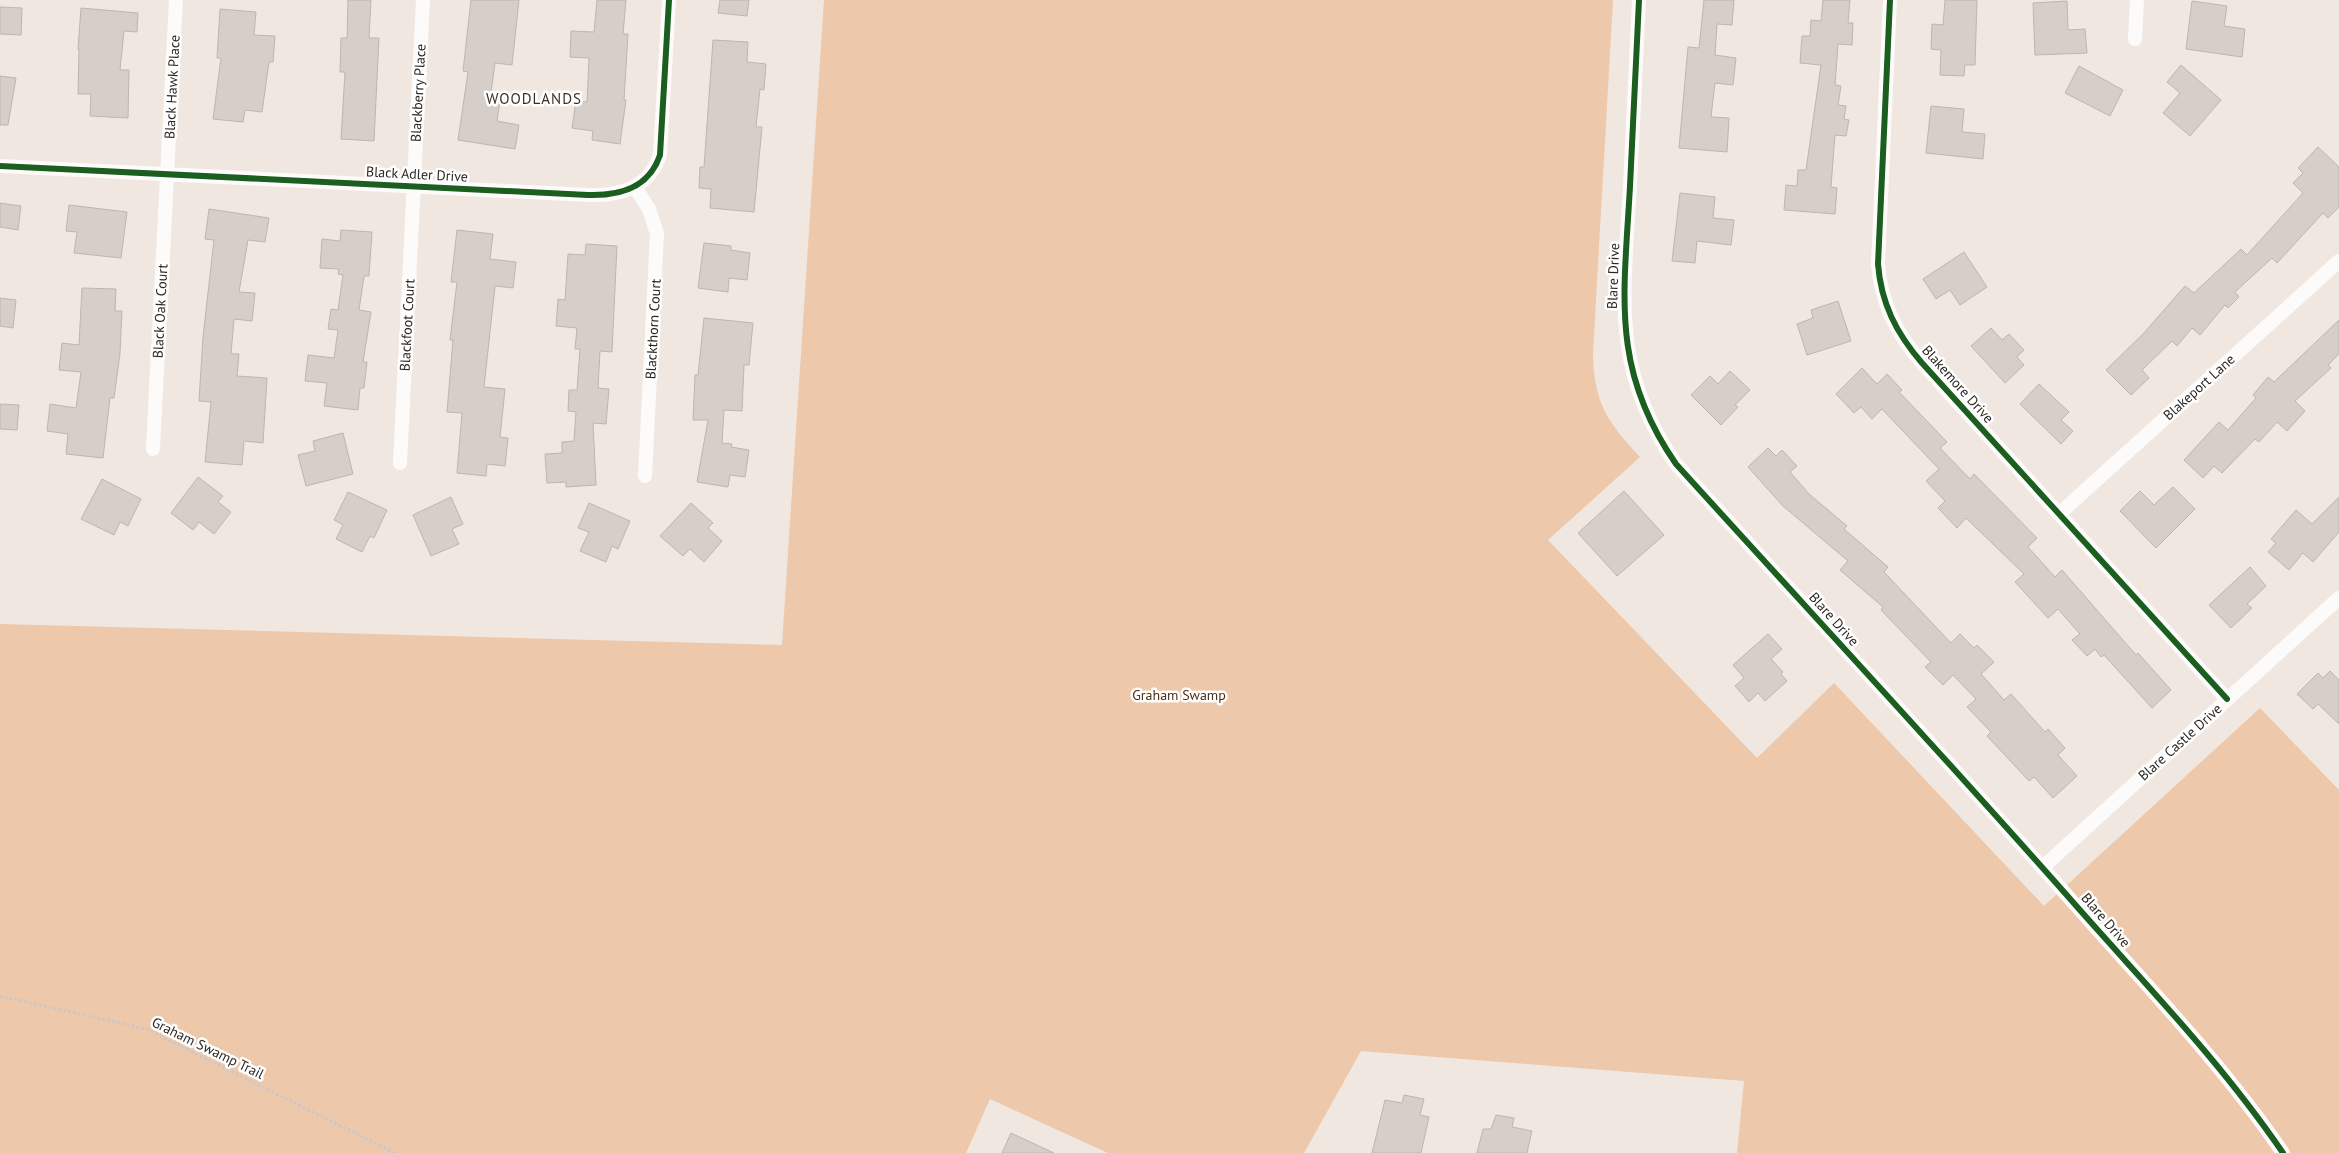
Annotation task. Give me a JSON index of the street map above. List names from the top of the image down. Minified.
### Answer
{"streets":{"street":["Black Hawk Place","Blackberry Place","Black Adler Drive","Blare Drive","Black Oak Court","Blackfoot Court","Blackthorn Court","Blakemore Drive","Blakeport Lane","Blare Castle Drive"],"path":["Graham Swamp Trail"]},"crossings":[["Black Hawk Place","Black Adler Drive"],["Black Hawk Place","Black Oak Court"],["Blackberry Place","Black Adler Drive"],["Blackberry Place","Blackfoot Court"],["Black Adler Drive","Black Oak Court"],["Black Adler Drive","Blackfoot Court"],["Black Adler Drive","Blackthorn Court"],["Blare Drive","Blare Castle Drive"],["Blakemore Drive","Blakeport Lane"],["Blakemore Drive","Blare Castle Drive"]],"districts":["WOODLANDS"],"parks":["Graham Swamp"]}
